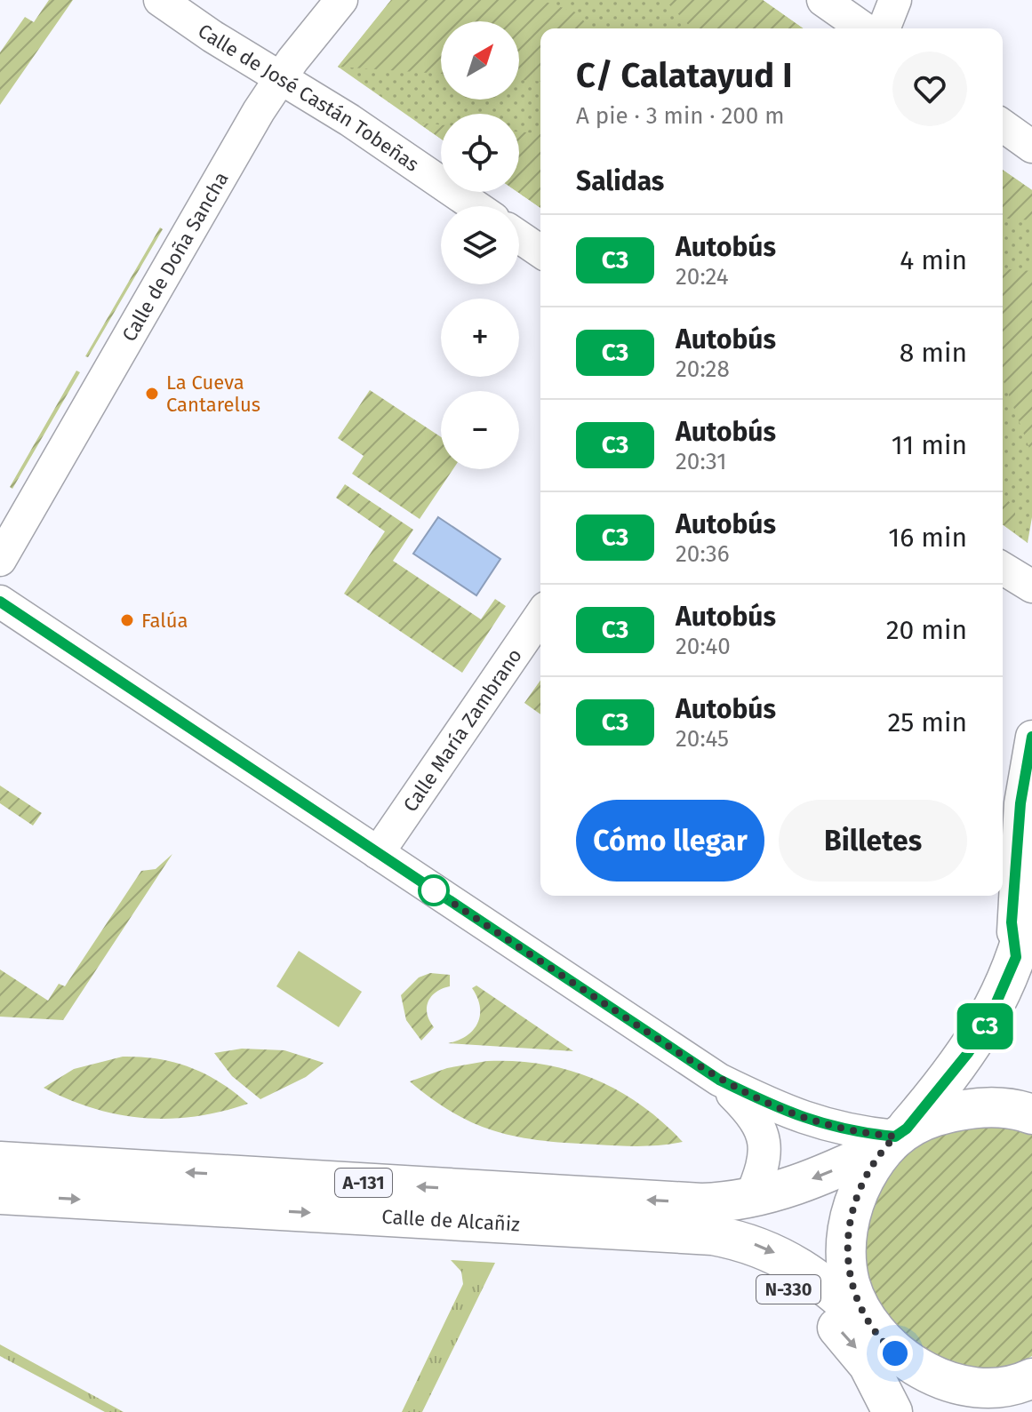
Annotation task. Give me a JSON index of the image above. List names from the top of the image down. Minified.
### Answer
{"streets":{"main road":["A-131","Calle de Alcañiz","N-330"],"street":["Calle de José Castán Tobeñas","Calle de Doña Sancha","Calle María Zambrano"]},"crossings":[["Calle de José Castán Tobeñas","Calle de Doña Sancha"],["A-131","Calle de Alcañiz"],["Calle de Alcañiz","N-330"]],"places":["La Cueva Cantarelus","Falúa"],"lines":["bus line C3"],"north":"top right","page":{"on_map":"C3","map_buttons":["+","−"],"heading":[["C/ Calatayud I","A pie · 3 min · 200 m"],"Salidas"],"list":[{"mark":"C3","name":"Autobús","note":"20:24","value":"4 min"},{"mark":"C3","name":"Autobús","note":"20:28","value":"8 min"},{"mark":"C3","name":"Autobús","note":"20:31","value":"11 min"},{"mark":"C3","name":"Autobús","note":"20:36","value":"16 min"},{"mark":"C3","name":"Autobús","note":"20:40","value":"20 min"},{"mark":"C3","name":"Autobús","note":"20:45","value":"25 min"}],"buttons":["Cómo llegar","Billetes"]}}
